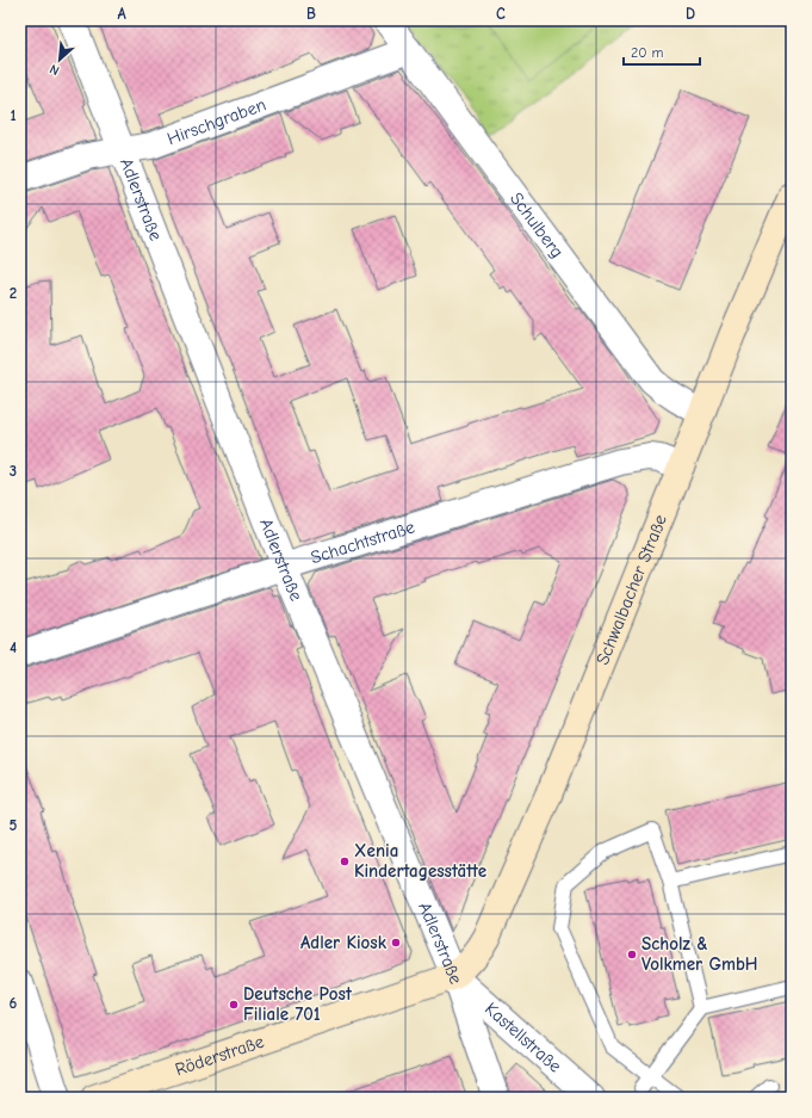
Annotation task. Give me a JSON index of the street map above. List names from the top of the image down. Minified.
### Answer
{"streets":{"street":["Hirschgraben","Adlerstraße","Schulberg","Schachtstraße","Schwalbacher Straße","Kastellstraße","Röderstraße"]},"crossings":[["Hirschgraben","Adlerstraße"],["Hirschgraben","Schulberg"],["Adlerstraße","Schachtstraße"],["Adlerstraße","Schwalbacher Straße"],["Adlerstraße","Kastellstraße"],["Adlerstraße","Röderstraße"],["Schulberg","Schwalbacher Straße"],["Schachtstraße","Schwalbacher Straße"],["Schwalbacher Straße","Kastellstraße"],["Schwalbacher Straße","Röderstraße"],["Kastellstraße","Röderstraße"]],"places":["Xenia Kindertagesstätte","Adler Kiosk","Scholz & Volkmer GmbH","Deutsche Post Filiale 701"],"scale_bar":"20 m","north":"bottom left","grid":{"columns":["A","B","C","D"],"rows":["1","2","3","4","5","6"]}}
